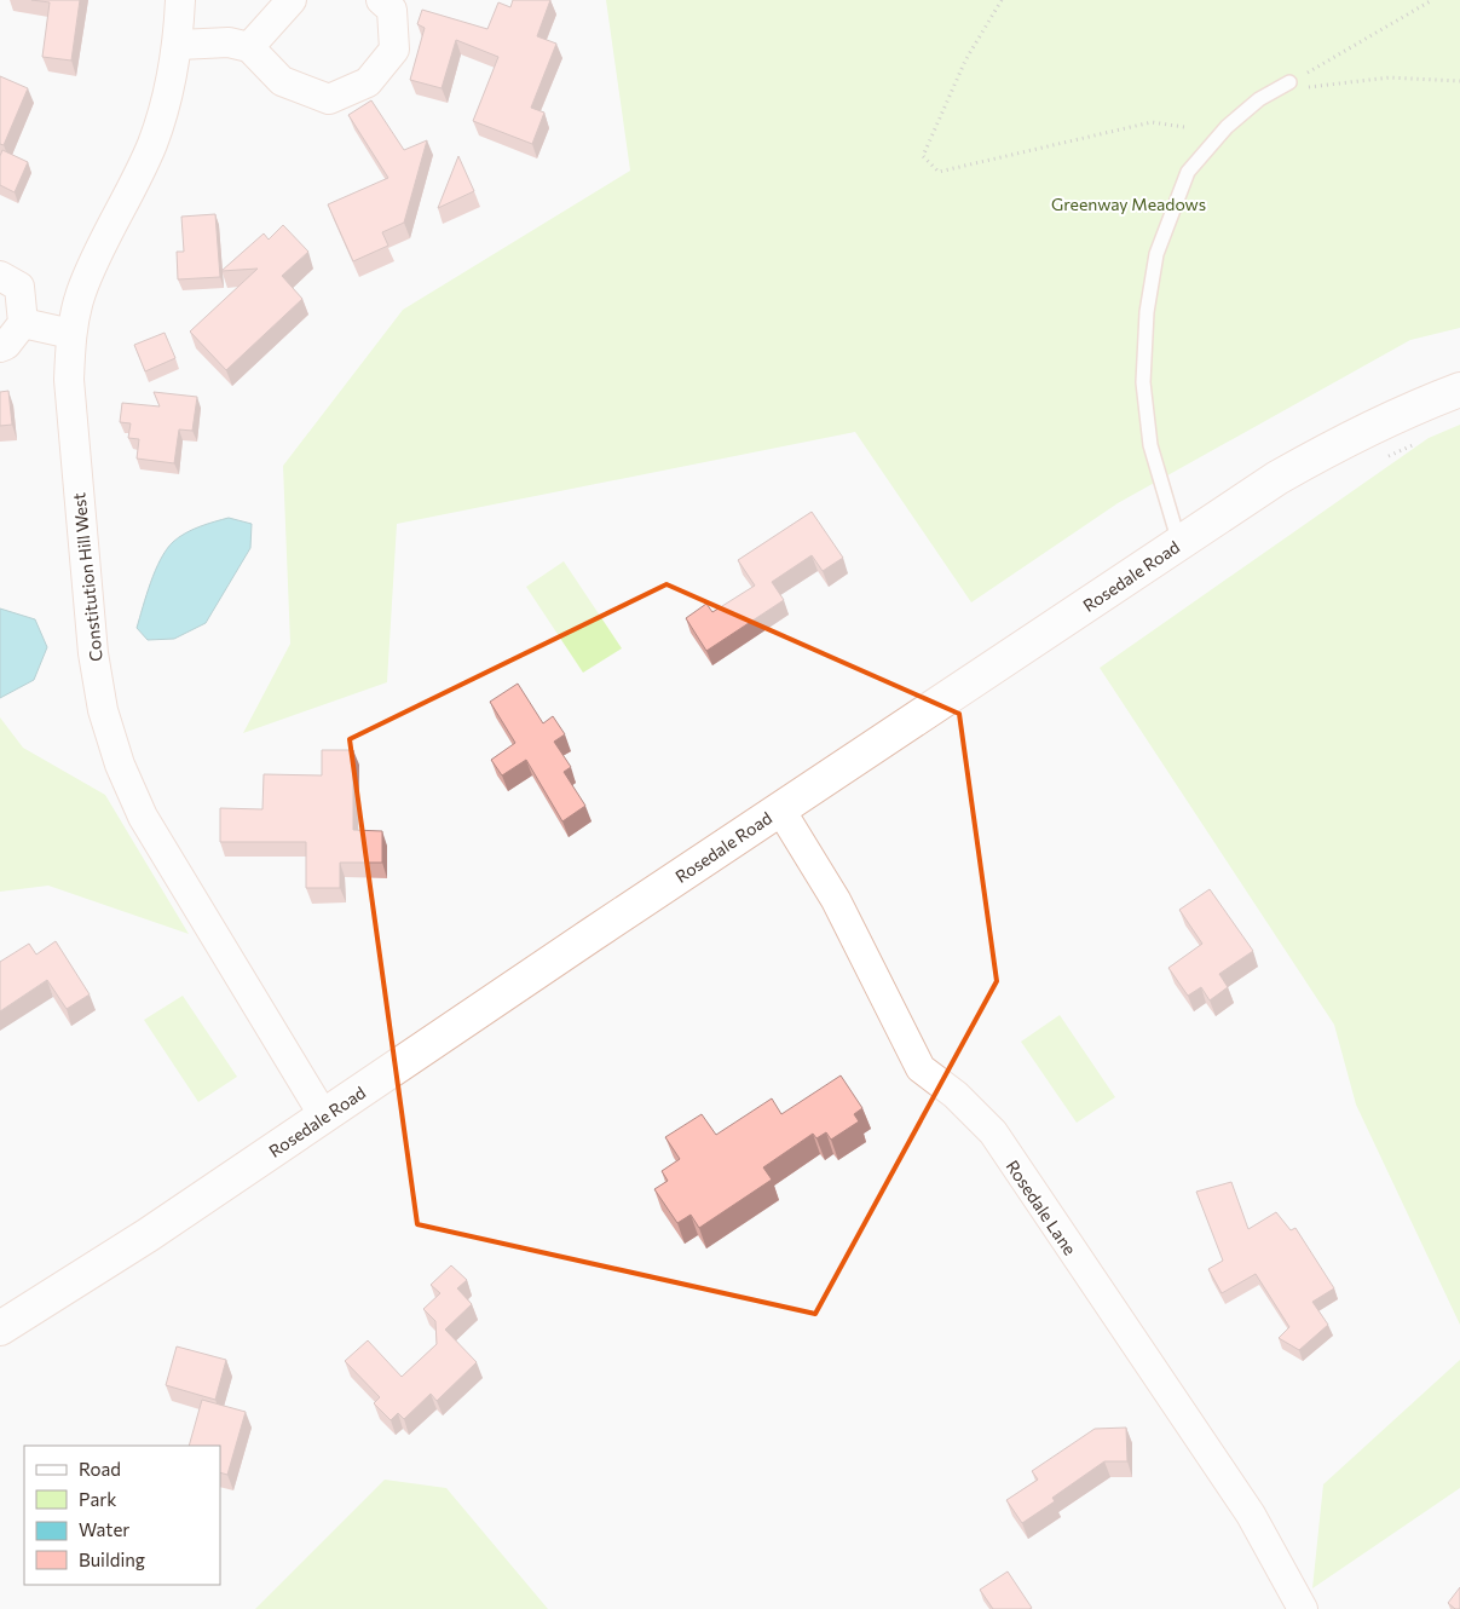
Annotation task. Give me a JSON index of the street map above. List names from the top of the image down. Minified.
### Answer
{"streets":{"street":["Rosedale Road","Constitution Hill West","Rosedale Lane"]},"crossings":[["Rosedale Road","Constitution Hill West"],["Rosedale Road","Rosedale Lane"]],"parks":["Greenway Meadows"],"legend":["Road","Park","Water","Building"]}
